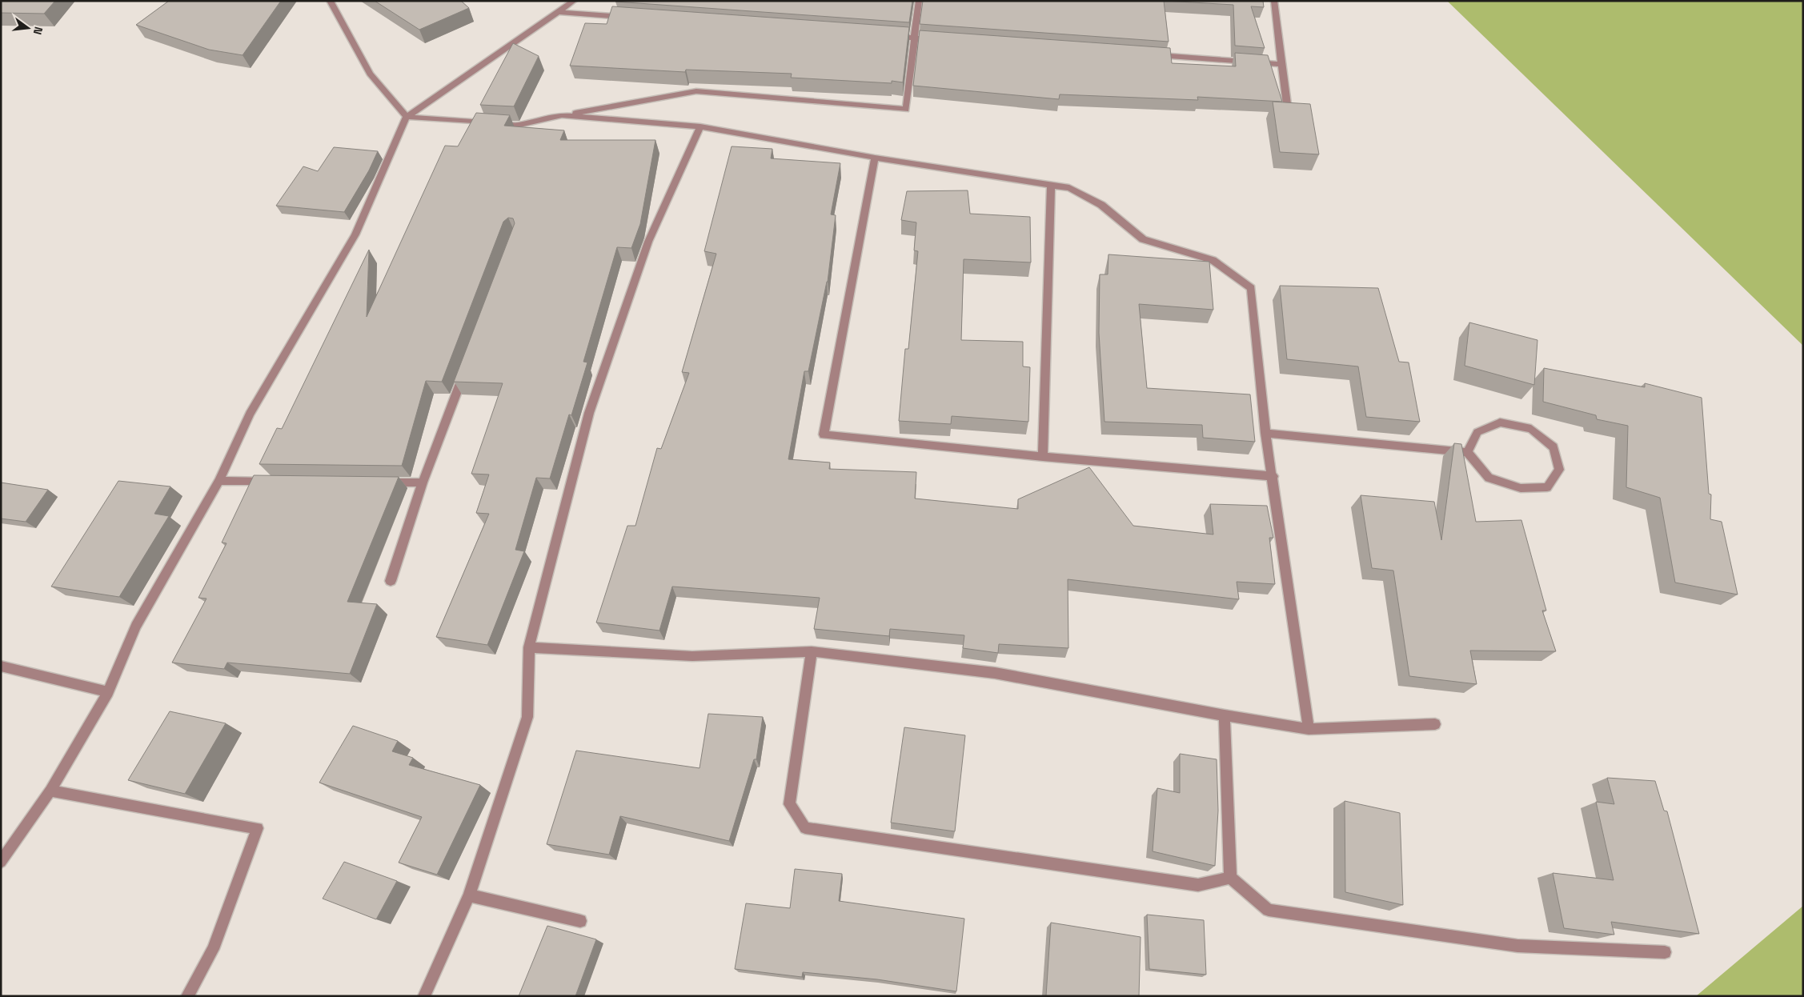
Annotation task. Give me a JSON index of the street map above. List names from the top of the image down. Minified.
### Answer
{"north":"right"}
